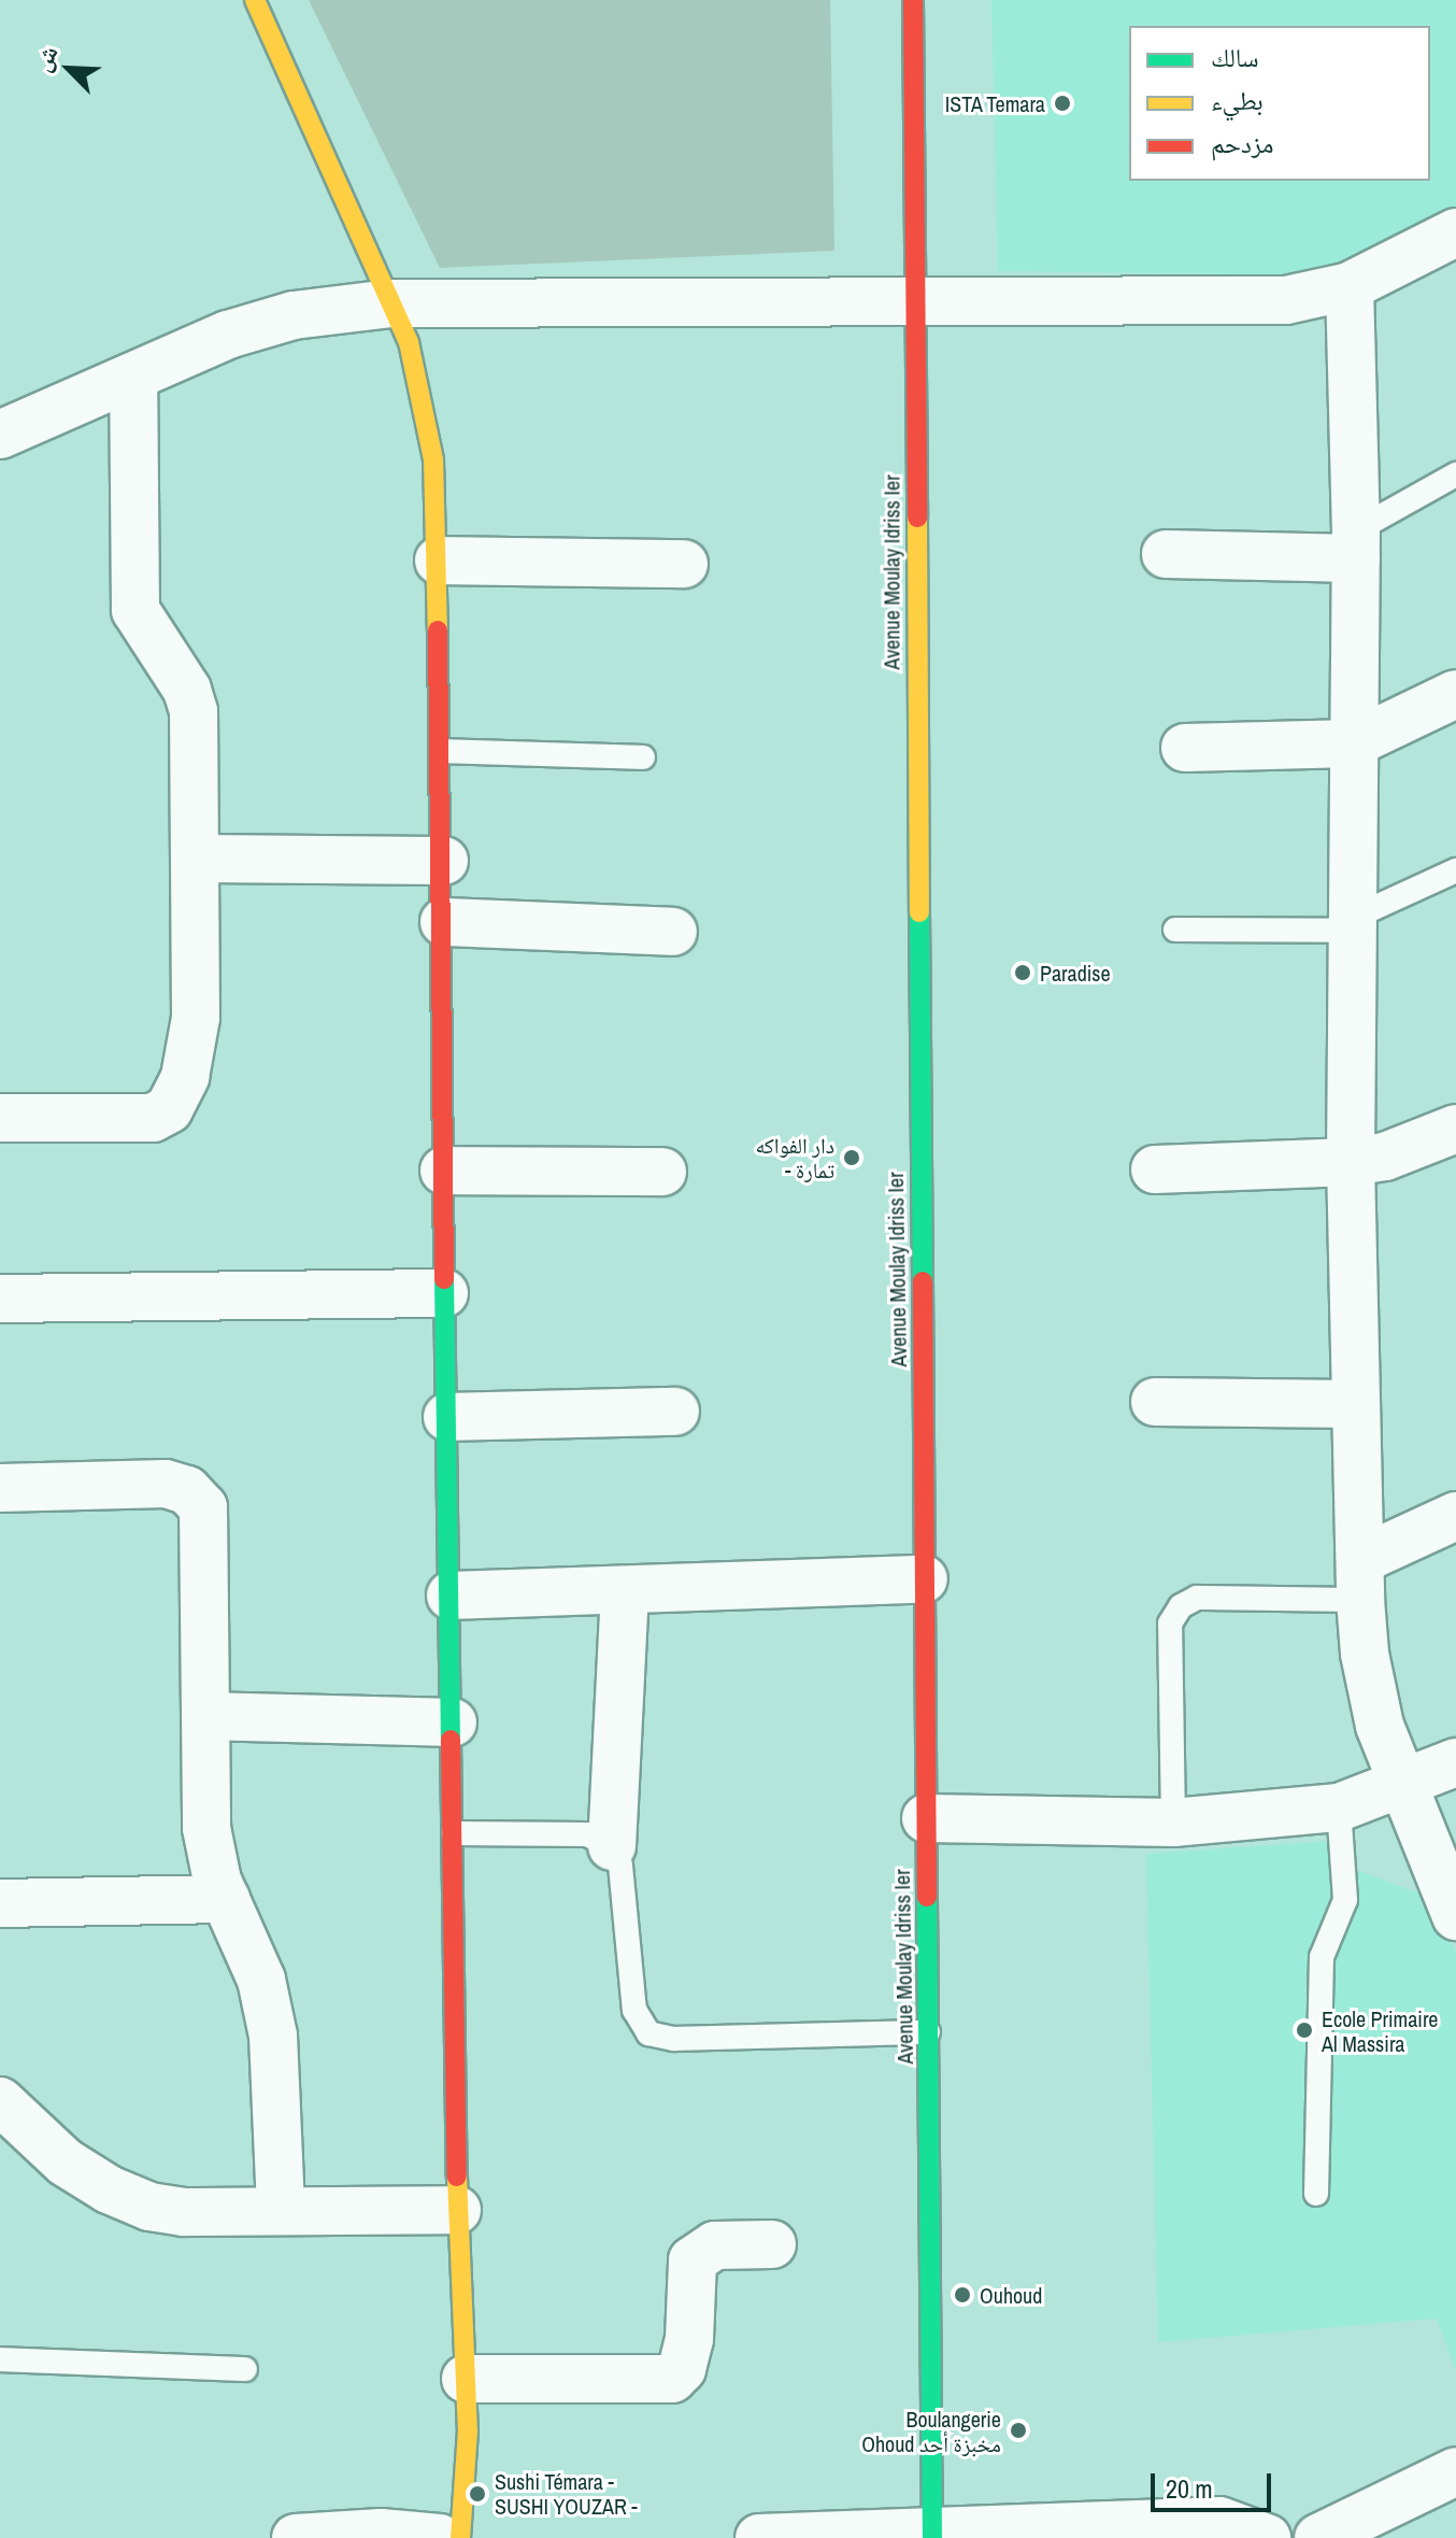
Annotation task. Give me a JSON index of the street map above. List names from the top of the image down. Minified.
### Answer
{"streets":{"street":["Avenue Moulay Idriss Ier"]},"places":["ISTA Temara","Paradise","دار الفواكه - تمارة","Ecole Primaire Al Massira","Ouhoud","Boulangerie Ohoud مخبزة أحد","Sushi Témara - SUSHI YOUZAR -"],"legend":["سالك","بطيء","مزدحم"],"scale_bar":"20 m","north":"top left"}
